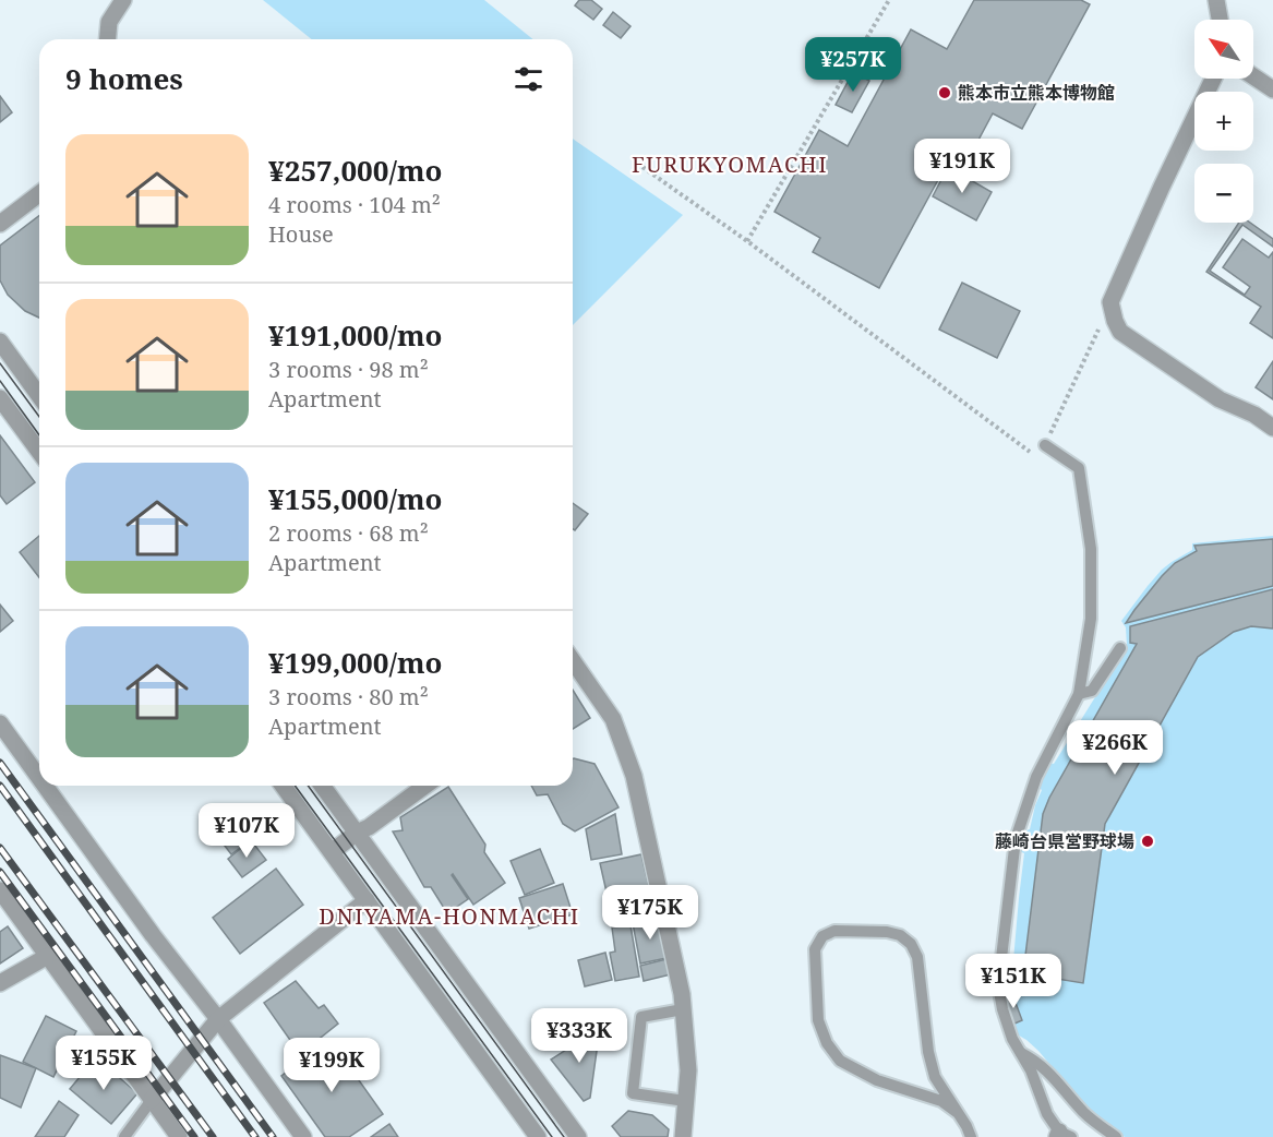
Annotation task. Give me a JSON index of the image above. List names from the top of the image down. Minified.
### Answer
{"districts":["FURUKYOMACHI","DNIYAMA-HONMACHI"],"places":["熊本市立熊本博物館","藤崎台県営野球場"],"north":"top left","page":{"map_buttons":["+","−"],"price":["¥257K","¥191K","¥266K","¥107K","¥175K","¥151K","¥333K","¥155K","¥199K"],"heading":"9 homes","list":[{"name":"¥257,000/mo","note":"4 rooms · 104 m² · House"},{"name":"¥191,000/mo","note":"3 rooms · 98 m² · Apartment"},{"name":"¥155,000/mo","note":"2 rooms · 68 m² · Apartment"},{"name":"¥199,000/mo","note":"3 rooms · 80 m² · Apartment"}]}}
